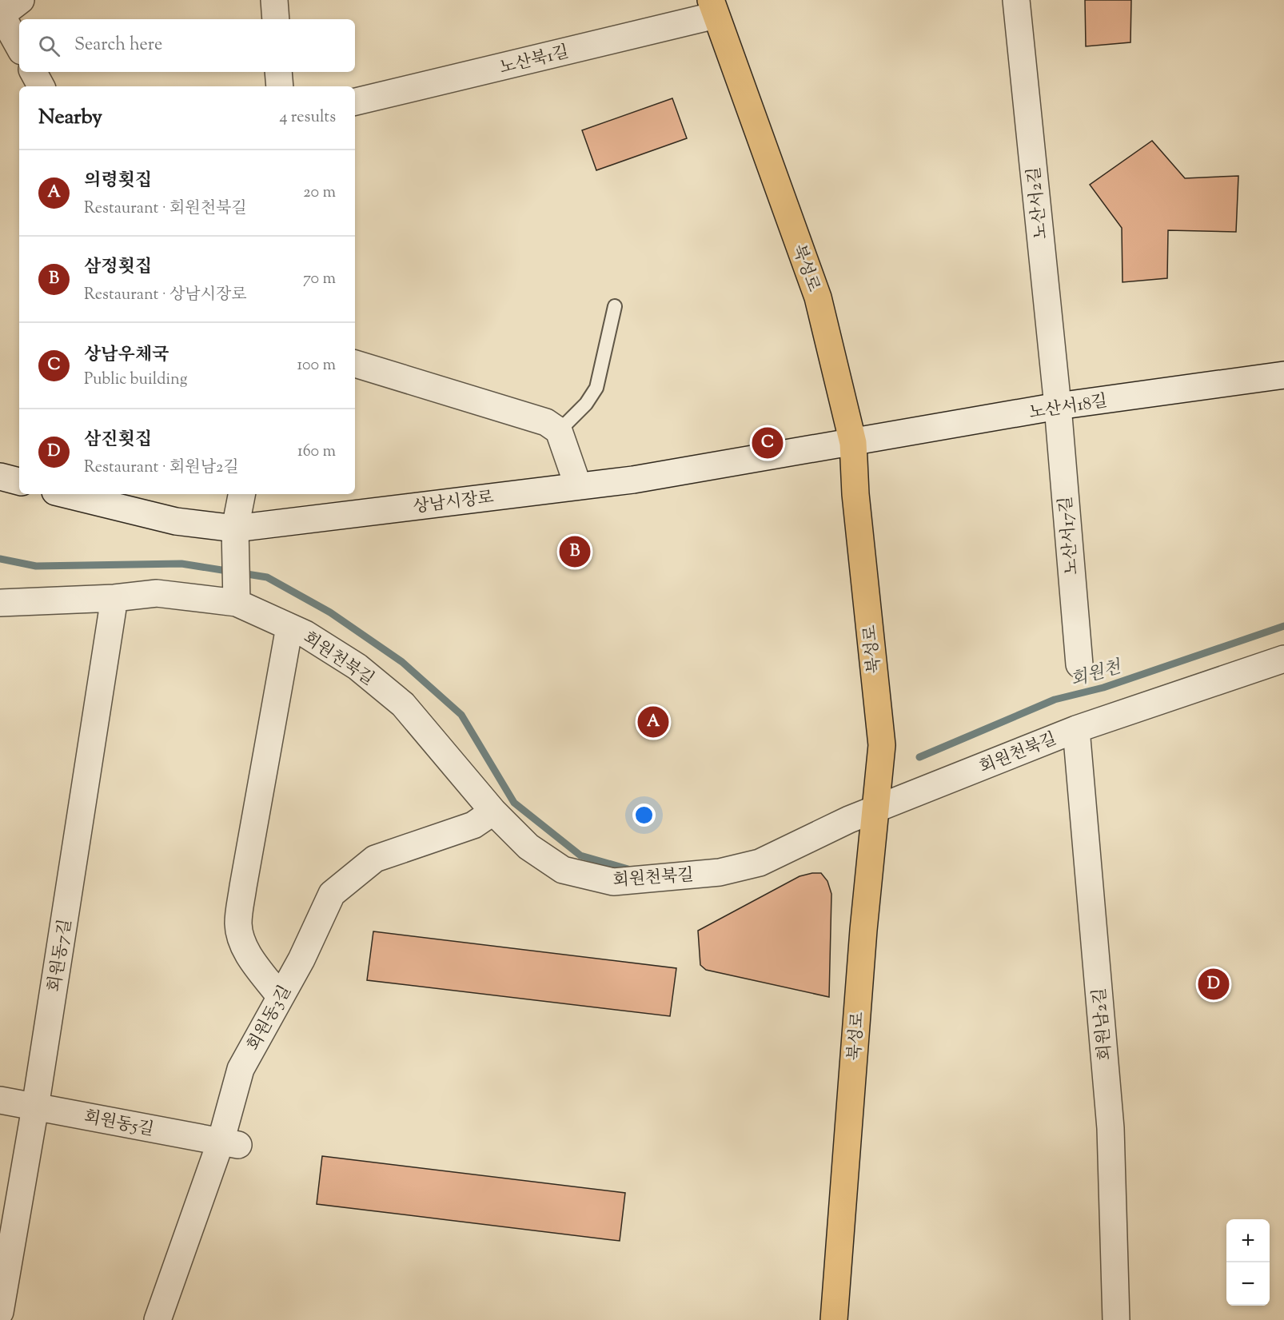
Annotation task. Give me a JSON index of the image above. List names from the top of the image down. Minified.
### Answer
{"streets":{"main road":["북성로"],"street":["노산북1길","노산서2길","노산서18길","상남시장로","노산서17길","회원천북길","회원동7길","회원동3길","회원남2길","회원동5길"]},"crossings":[["노산북1길","북성로"],["노산서2길","노산서18길"],["노산서2길","노산서17길"],["북성로","노산서18길"],["북성로","상남시장로"],["북성로","회원천북길"],["노산서18길","상남시장로"],["노산서18길","노산서17길"],["회원천북길","회원동7길"],["회원천북길","회원동3길"],["회원천북길","회원남2길"],["회원동7길","회원동5길"],["회원동3길","회원동5길"]],"water":["회원천"],"page":{"search":"Search here","heading":["Nearby","4 results"],"list":[{"mark":"A","name":"의령횟집","note":"Restaurant · 회원천북길","value":"20 m"},{"mark":"B","name":"삼정횟집","note":"Restaurant · 상남시장로","value":"70 m"},{"mark":"C","name":"상남우체국","note":"Public building","value":"100 m"},{"mark":"D","name":"삼진횟집","note":"Restaurant · 회원남2길","value":"160 m"}],"pins":["C","B","A","D"],"map_buttons":["+","−"]}}
